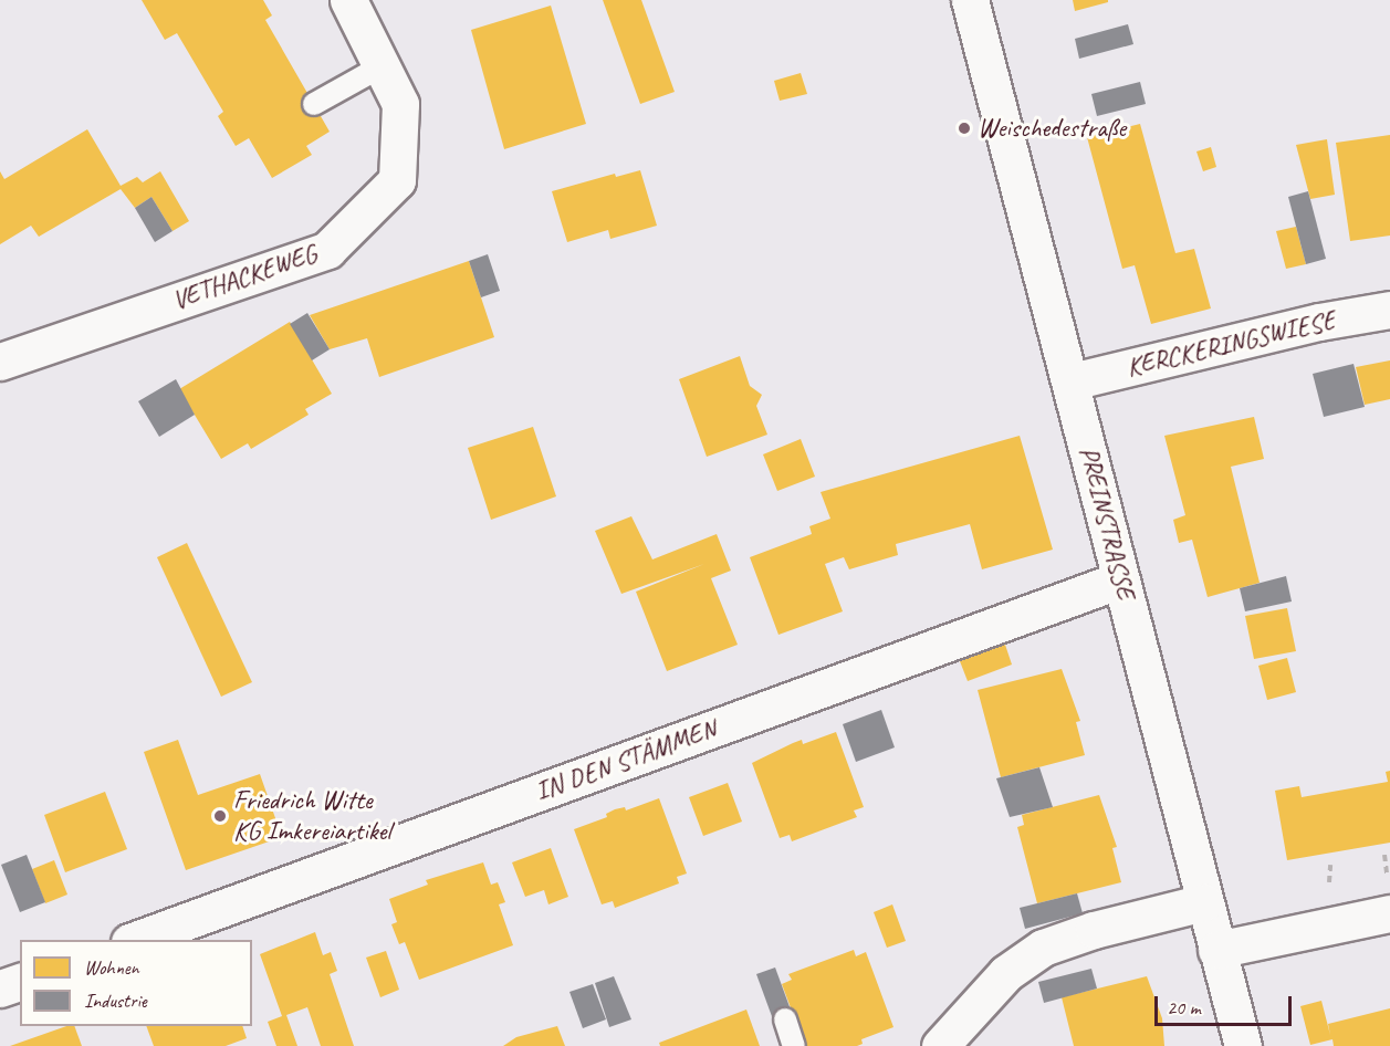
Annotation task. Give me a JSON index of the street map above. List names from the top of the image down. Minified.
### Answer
{"streets":{"street":["VETHACKEWEG","KERCKERINGSWIESE","PREINSTRASSE","IN DEN STÄMMEN"]},"crossings":[["KERCKERINGSWIESE","PREINSTRASSE"],["PREINSTRASSE","IN DEN STÄMMEN"]],"places":["Weischedestraße","Friedrich Witte KG Imkereiartikel"],"legend":["Wohnen","Industrie"],"scale_bar":"20 m"}
